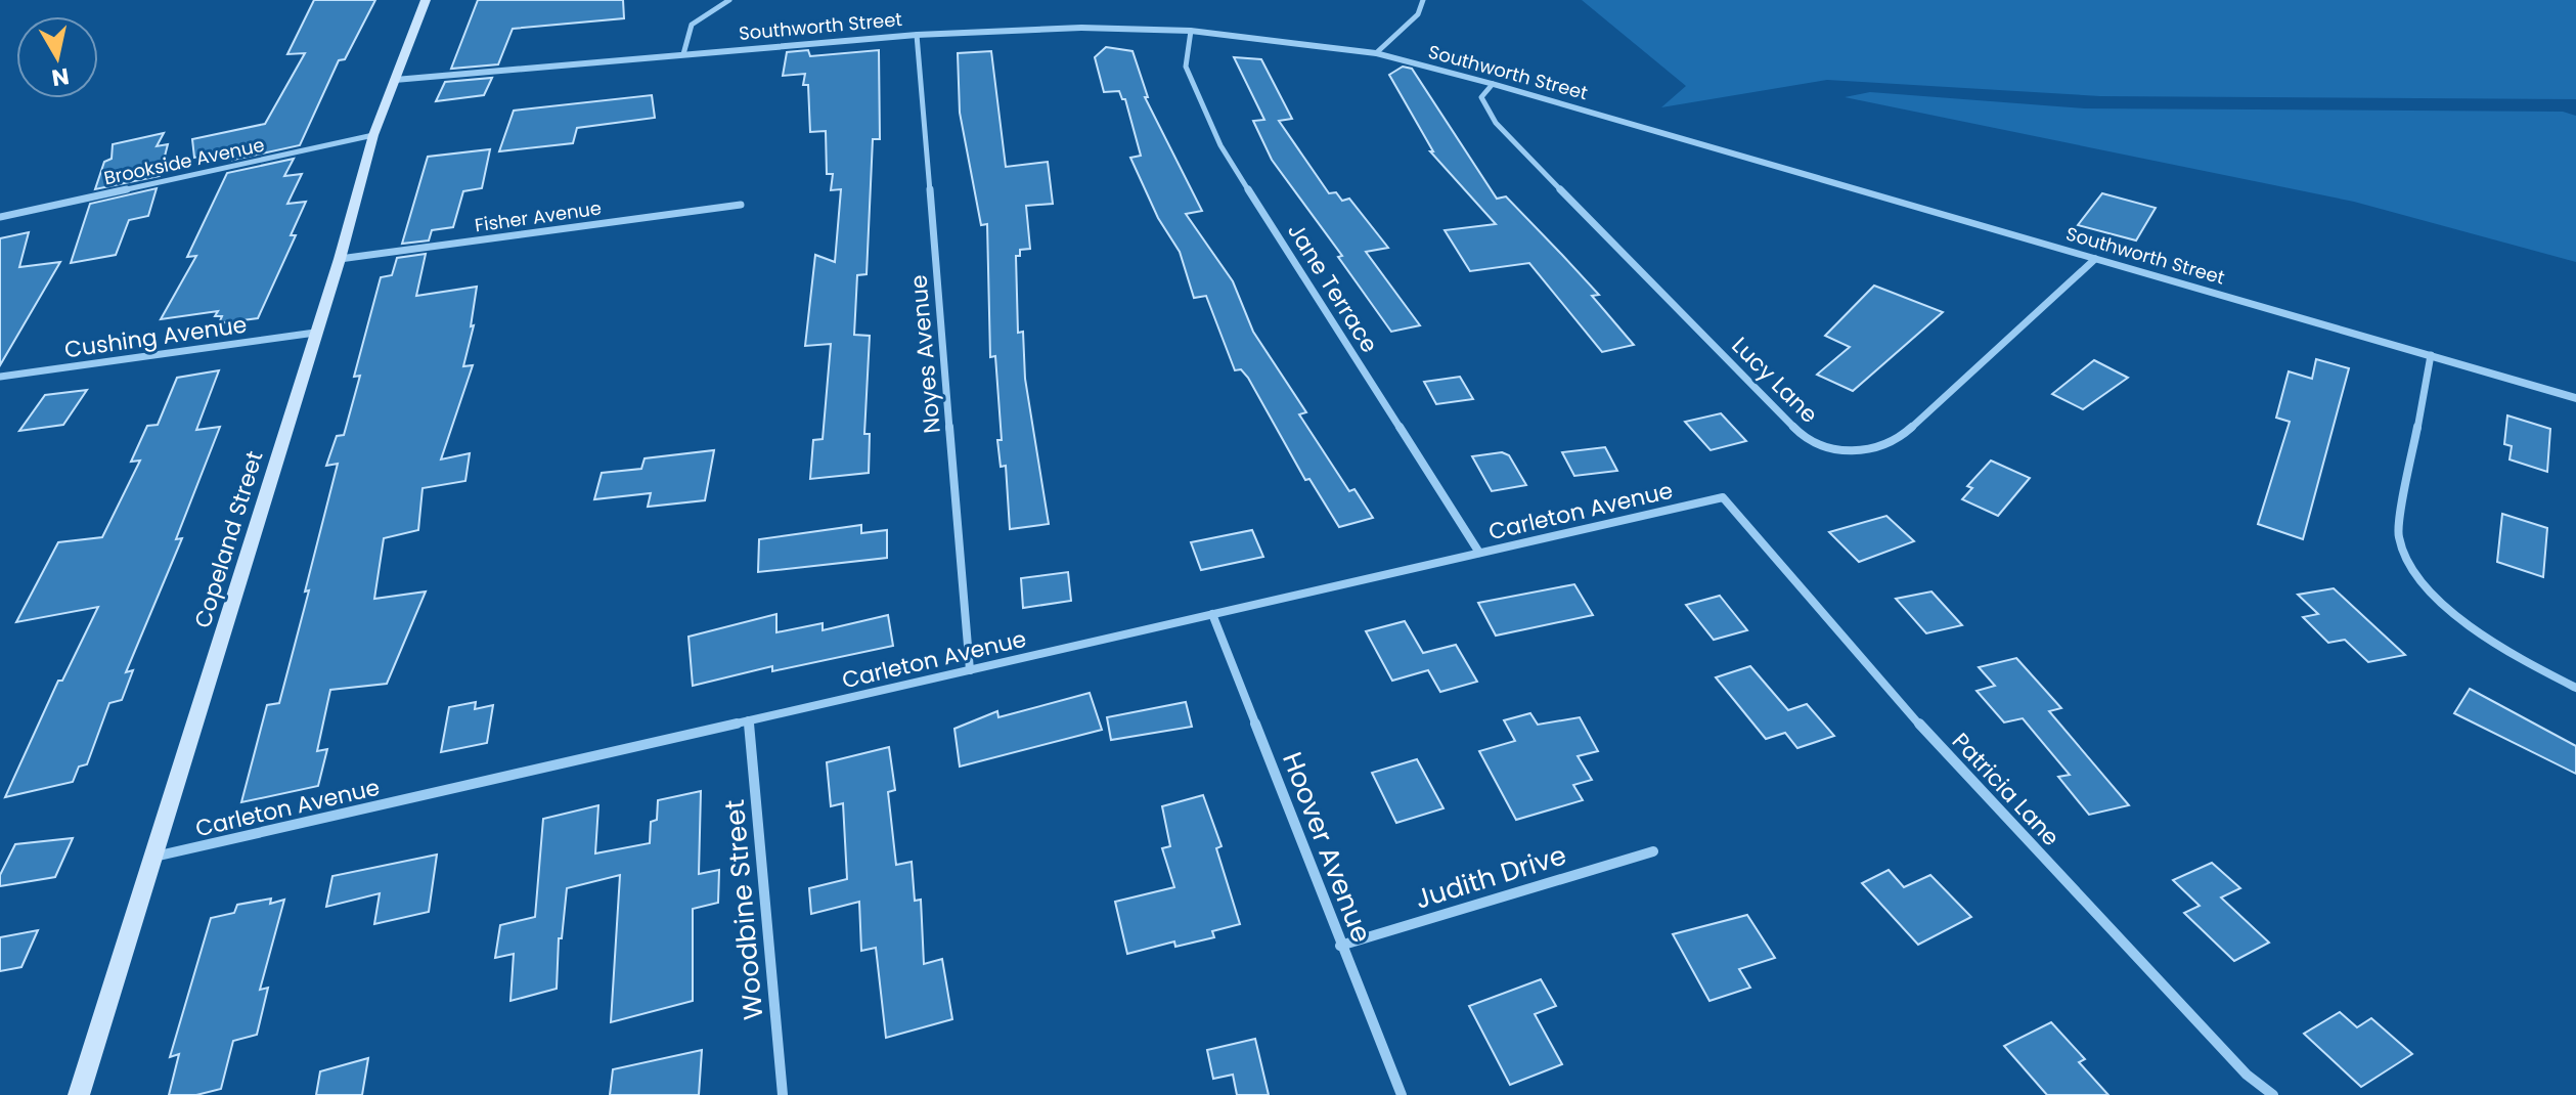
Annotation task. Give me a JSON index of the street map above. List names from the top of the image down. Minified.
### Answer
{"streets":{"main road":["Copeland Street"],"street":["Southworth Street","Brookside Avenue","Fisher Avenue","Jane Terrace","Cushing Avenue","Noyes Avenue","Lucy Lane","Carleton Avenue","Patricia Lane","Hoover Avenue","Judith Drive","Woodbine Street"]},"crossings":[["Southworth Street","Jane Terrace"],["Southworth Street","Noyes Avenue"],["Southworth Street","Lucy Lane"],["Southworth Street","Copeland Street"],["Brookside Avenue","Copeland Street"],["Fisher Avenue","Copeland Street"],["Jane Terrace","Carleton Avenue"],["Cushing Avenue","Copeland Street"],["Noyes Avenue","Carleton Avenue"],["Carleton Avenue","Copeland Street"],["Carleton Avenue","Patricia Lane"],["Carleton Avenue","Hoover Avenue"],["Carleton Avenue","Woodbine Street"],["Hoover Avenue","Judith Drive"]],"north":"bottom"}
